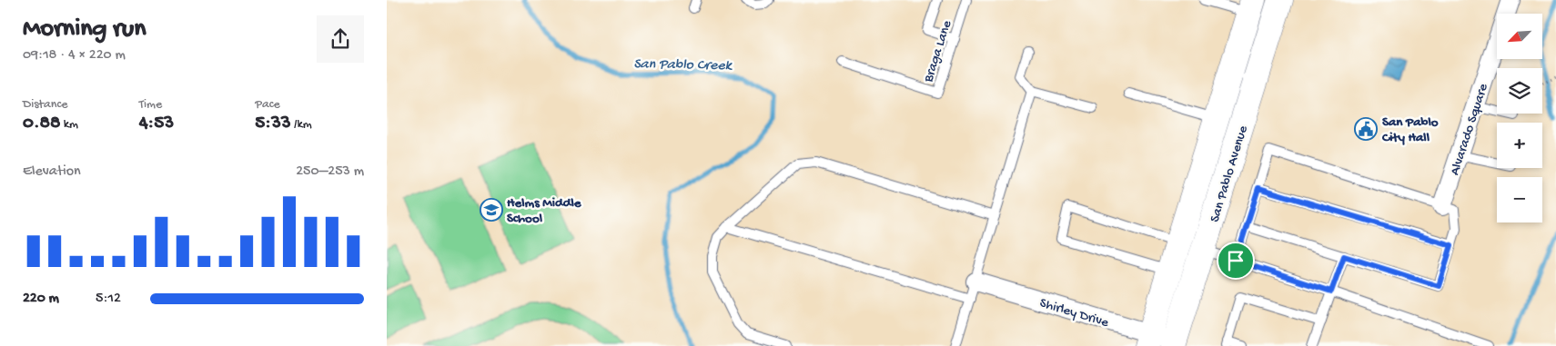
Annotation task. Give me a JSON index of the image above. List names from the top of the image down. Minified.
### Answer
{"streets":{"main road":["San Pablo Avenue"],"street":["Alvarado Square","Shirley Drive"],"lane":["Braga Lane"]},"crossings":[["San Pablo Avenue","Shirley Drive"]],"water":["San Pablo Creek"],"places":{"public building":["San Pablo City Hall"],"school or university":["Helms Middle School"]},"north":"bottom left","page":{"heading":["Morning run","09:18 · 4 × 220 m"],"map_buttons":["+","−"],"stats":[["Distance","0.88 km"],["Time","4:53"],["Pace","5:33 /km"]],"chart":["Elevation","250–253 m"],"list":[{"name":"220 m","note":"5:12"}]}}
